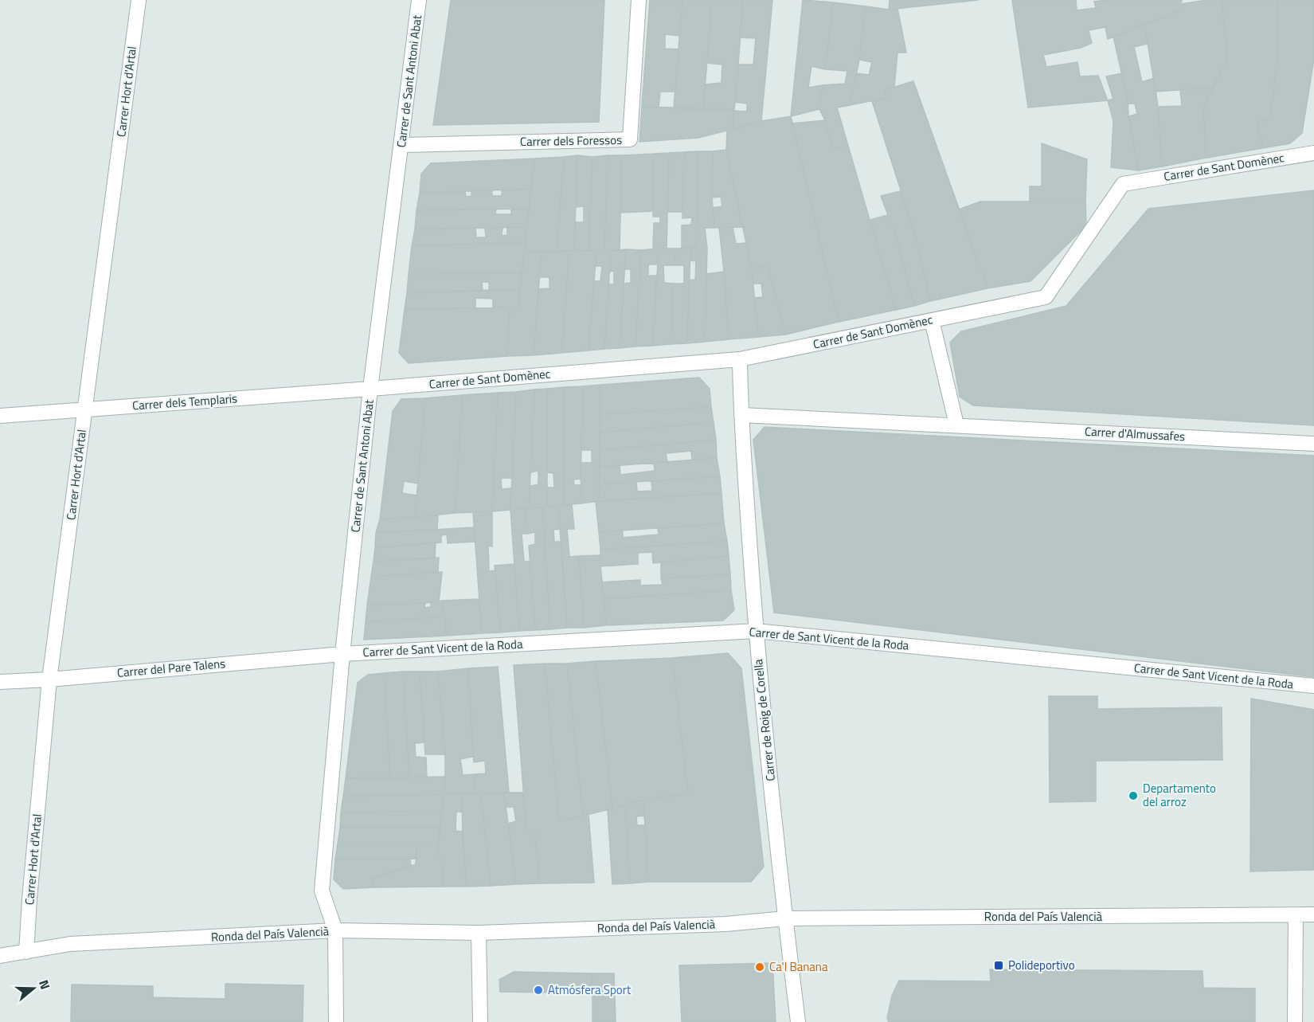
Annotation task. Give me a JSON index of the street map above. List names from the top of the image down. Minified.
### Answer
{"streets":{"street":["Carrer de Sant Antoni Abat","Carrer Hort d'Artal","Carrer dels Foressos","Carrer de Sant Domènec","Carrer dels Templaris","Carrer d'Almussafes","Carrer de Sant Vicent de la Roda","Carrer del Pare Talens","Carrer de Roig de Corella","Ronda del País Valencià"]},"crossings":[["Carrer de Sant Antoni Abat","Carrer dels Foressos"],["Carrer de Sant Antoni Abat","Carrer de Sant Domènec"],["Carrer de Sant Antoni Abat","Carrer dels Templaris"],["Carrer de Sant Antoni Abat","Carrer de Sant Vicent de la Roda"],["Carrer de Sant Antoni Abat","Carrer del Pare Talens"],["Carrer de Sant Antoni Abat","Ronda del País Valencià"],["Carrer Hort d'Artal","Carrer dels Templaris"],["Carrer Hort d'Artal","Carrer del Pare Talens"],["Carrer Hort d'Artal","Ronda del País Valencià"],["Carrer de Sant Domènec","Carrer dels Templaris"],["Carrer de Sant Domènec","Carrer de Roig de Corella"],["Carrer d'Almussafes","Carrer de Roig de Corella"],["Carrer de Sant Vicent de la Roda","Carrer del Pare Talens"],["Carrer de Sant Vicent de la Roda","Carrer de Roig de Corella"],["Carrer de Roig de Corella","Ronda del País Valencià"]],"places":{"other":["Departamento del arroz","Ca'l Banana","Atmósfera Sport"],"transit":["Polideportivo"]},"north":"right"}
